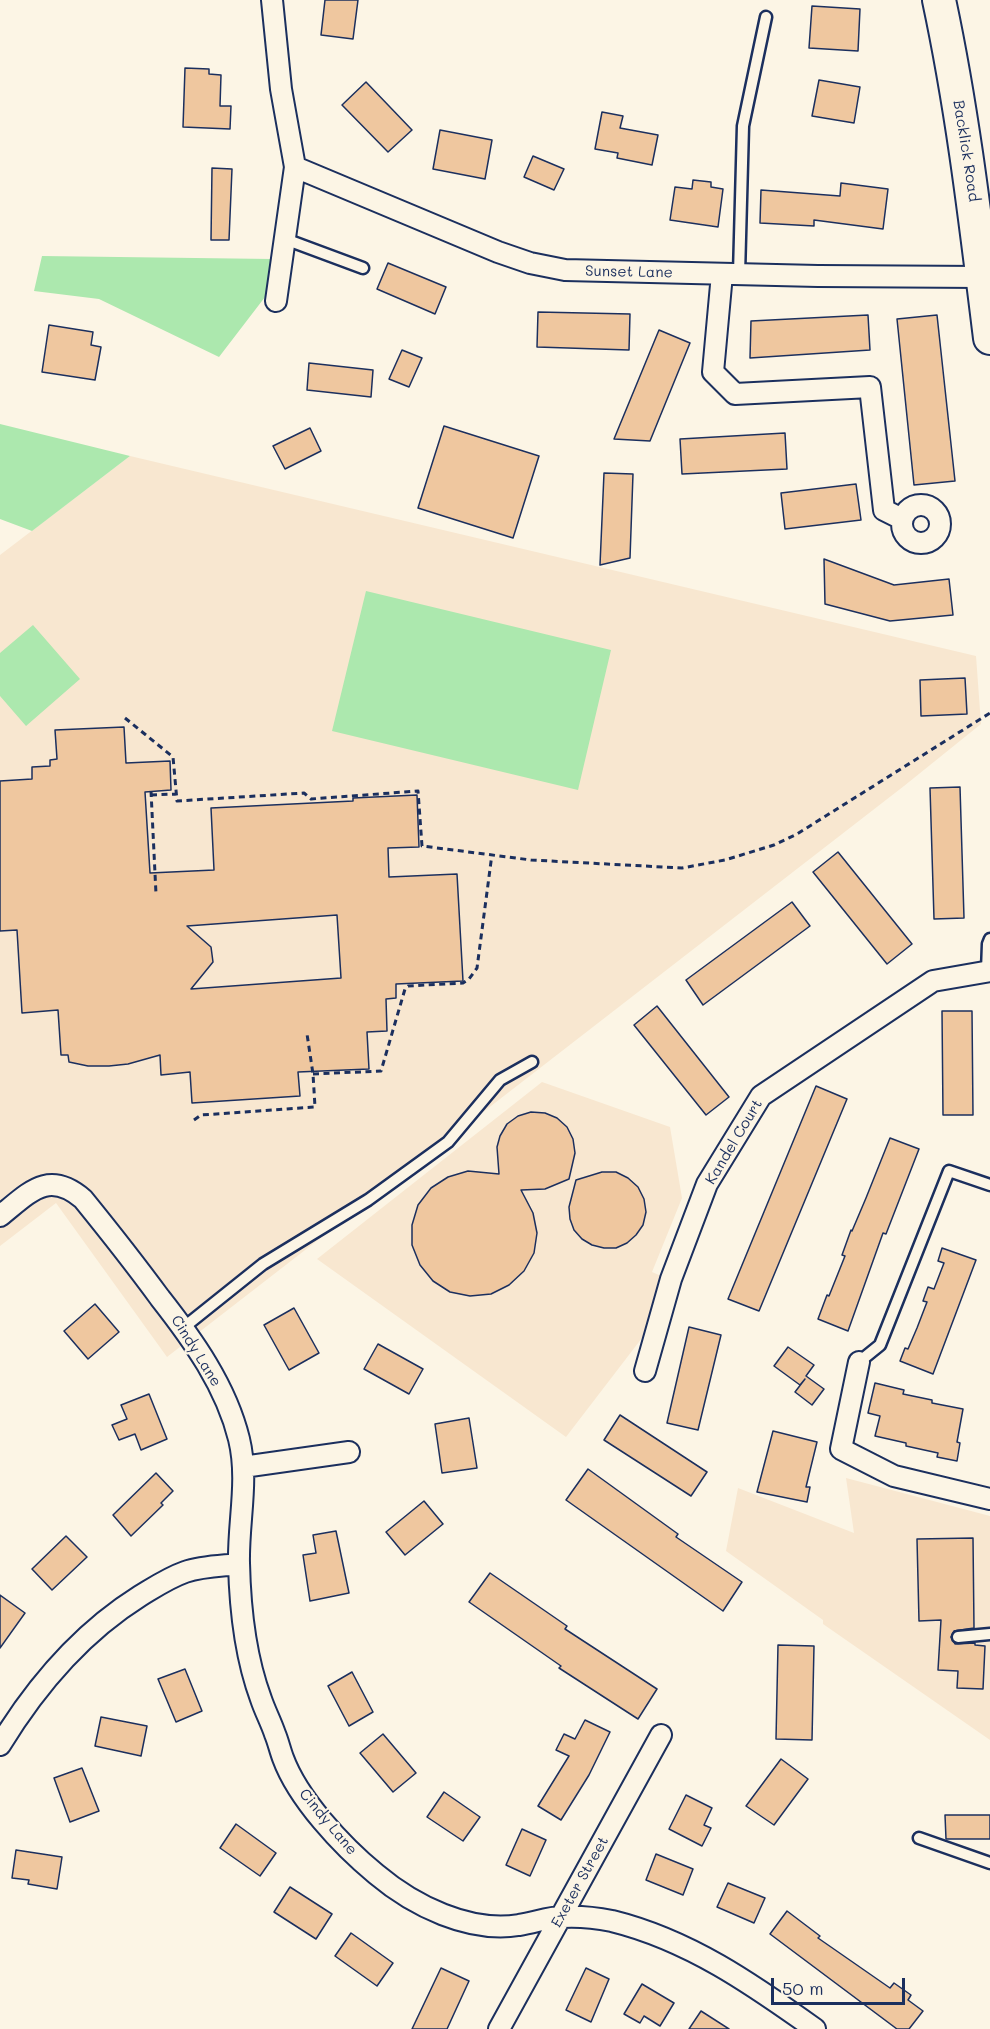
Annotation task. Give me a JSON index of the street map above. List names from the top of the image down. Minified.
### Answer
{"streets":{"main road":["Backlick Road"],"street":["Sunset Lane","Kandel Court","Cindy Lane","Exeter Street"]},"crossings":[["Backlick Road","Sunset Lane"],["Cindy Lane","Exeter Street"]],"scale_bar":"50 m"}
